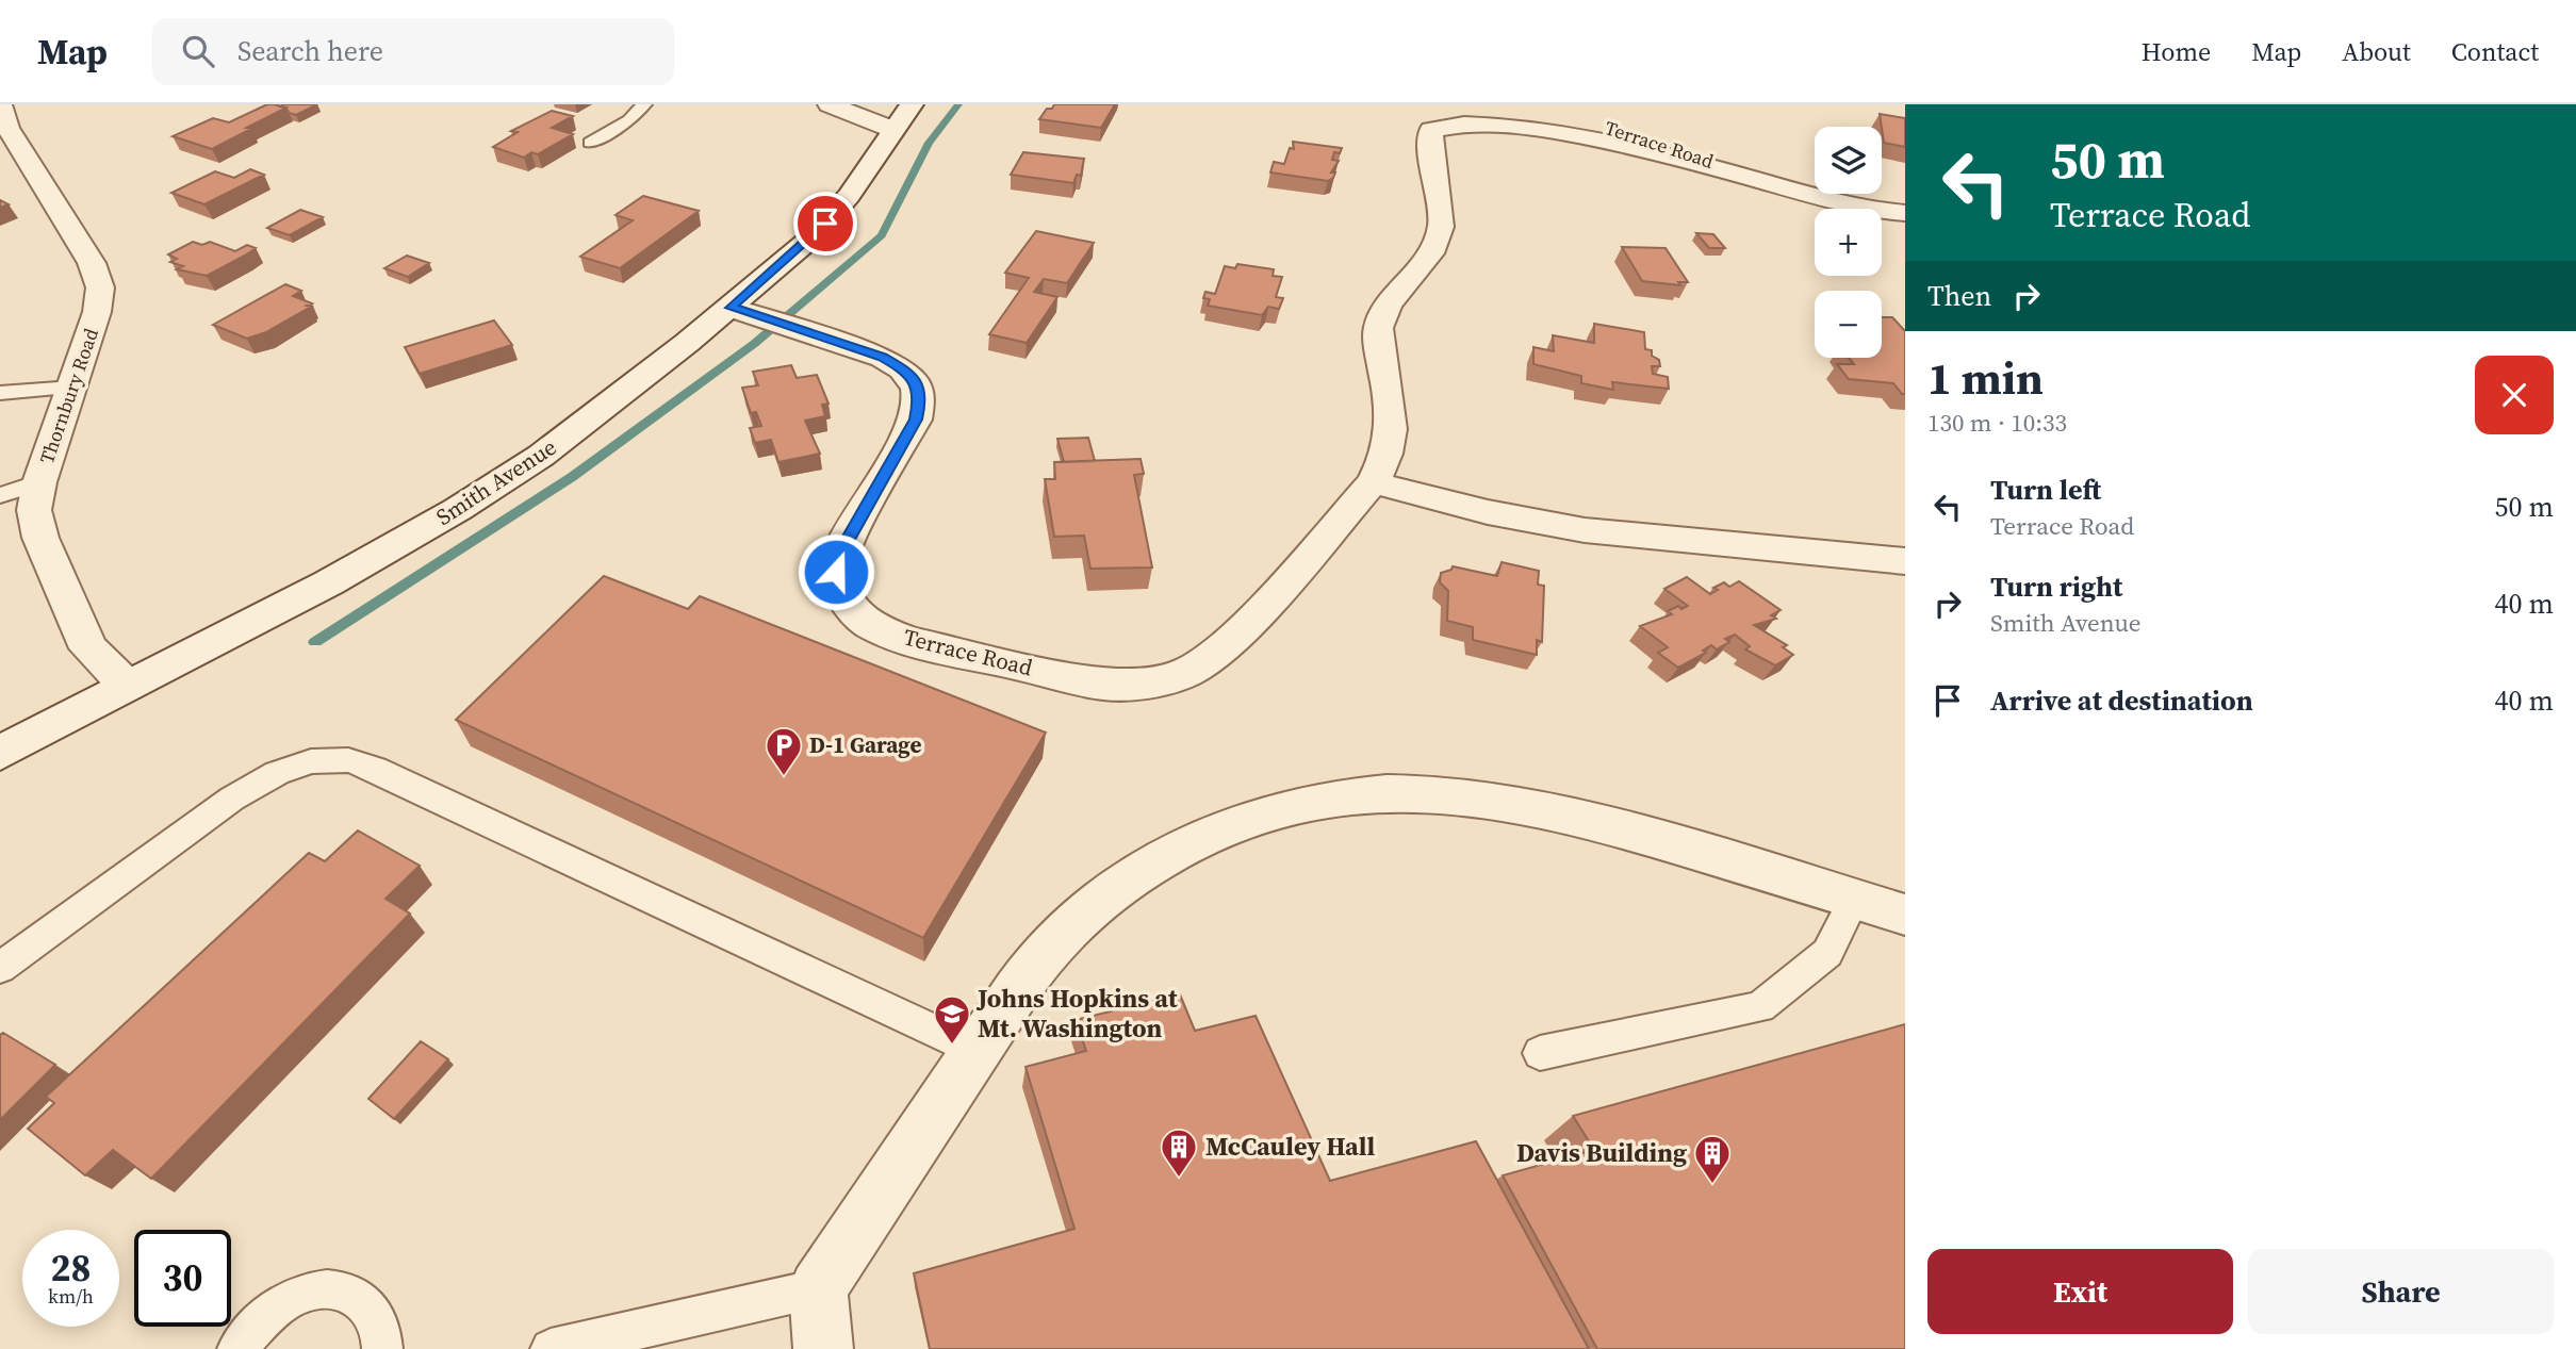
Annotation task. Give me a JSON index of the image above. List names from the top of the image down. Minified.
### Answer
{"streets":{"street":["Terrace Road","Thornbury Road","Smith Avenue"]},"crossings":[["Terrace Road","Smith Avenue"],["Thornbury Road","Smith Avenue"]],"places":{"parking":["D-1 Garage"],"school or university":["Johns Hopkins at Mt. Washington"],"building":["McCauley Hall","Davis Building"]},"page":{"header":"Map","search":"Search here","nav":["Home","Map","About","Contact"],"turn":["50 m","Terrace Road"],"map_buttons":["+","−"],"then":"Then","heading":["1 min","130 m · 10:33"],"list":[{"name":"Turn left","note":"Terrace Road","value":"50 m"},{"name":"Turn right","note":"Smith Avenue","value":"40 m"},{"name":"Arrive at destination","value":"40 m"}],"speed":"28 km/h","limit":"30","buttons":["Exit","Share"]}}
